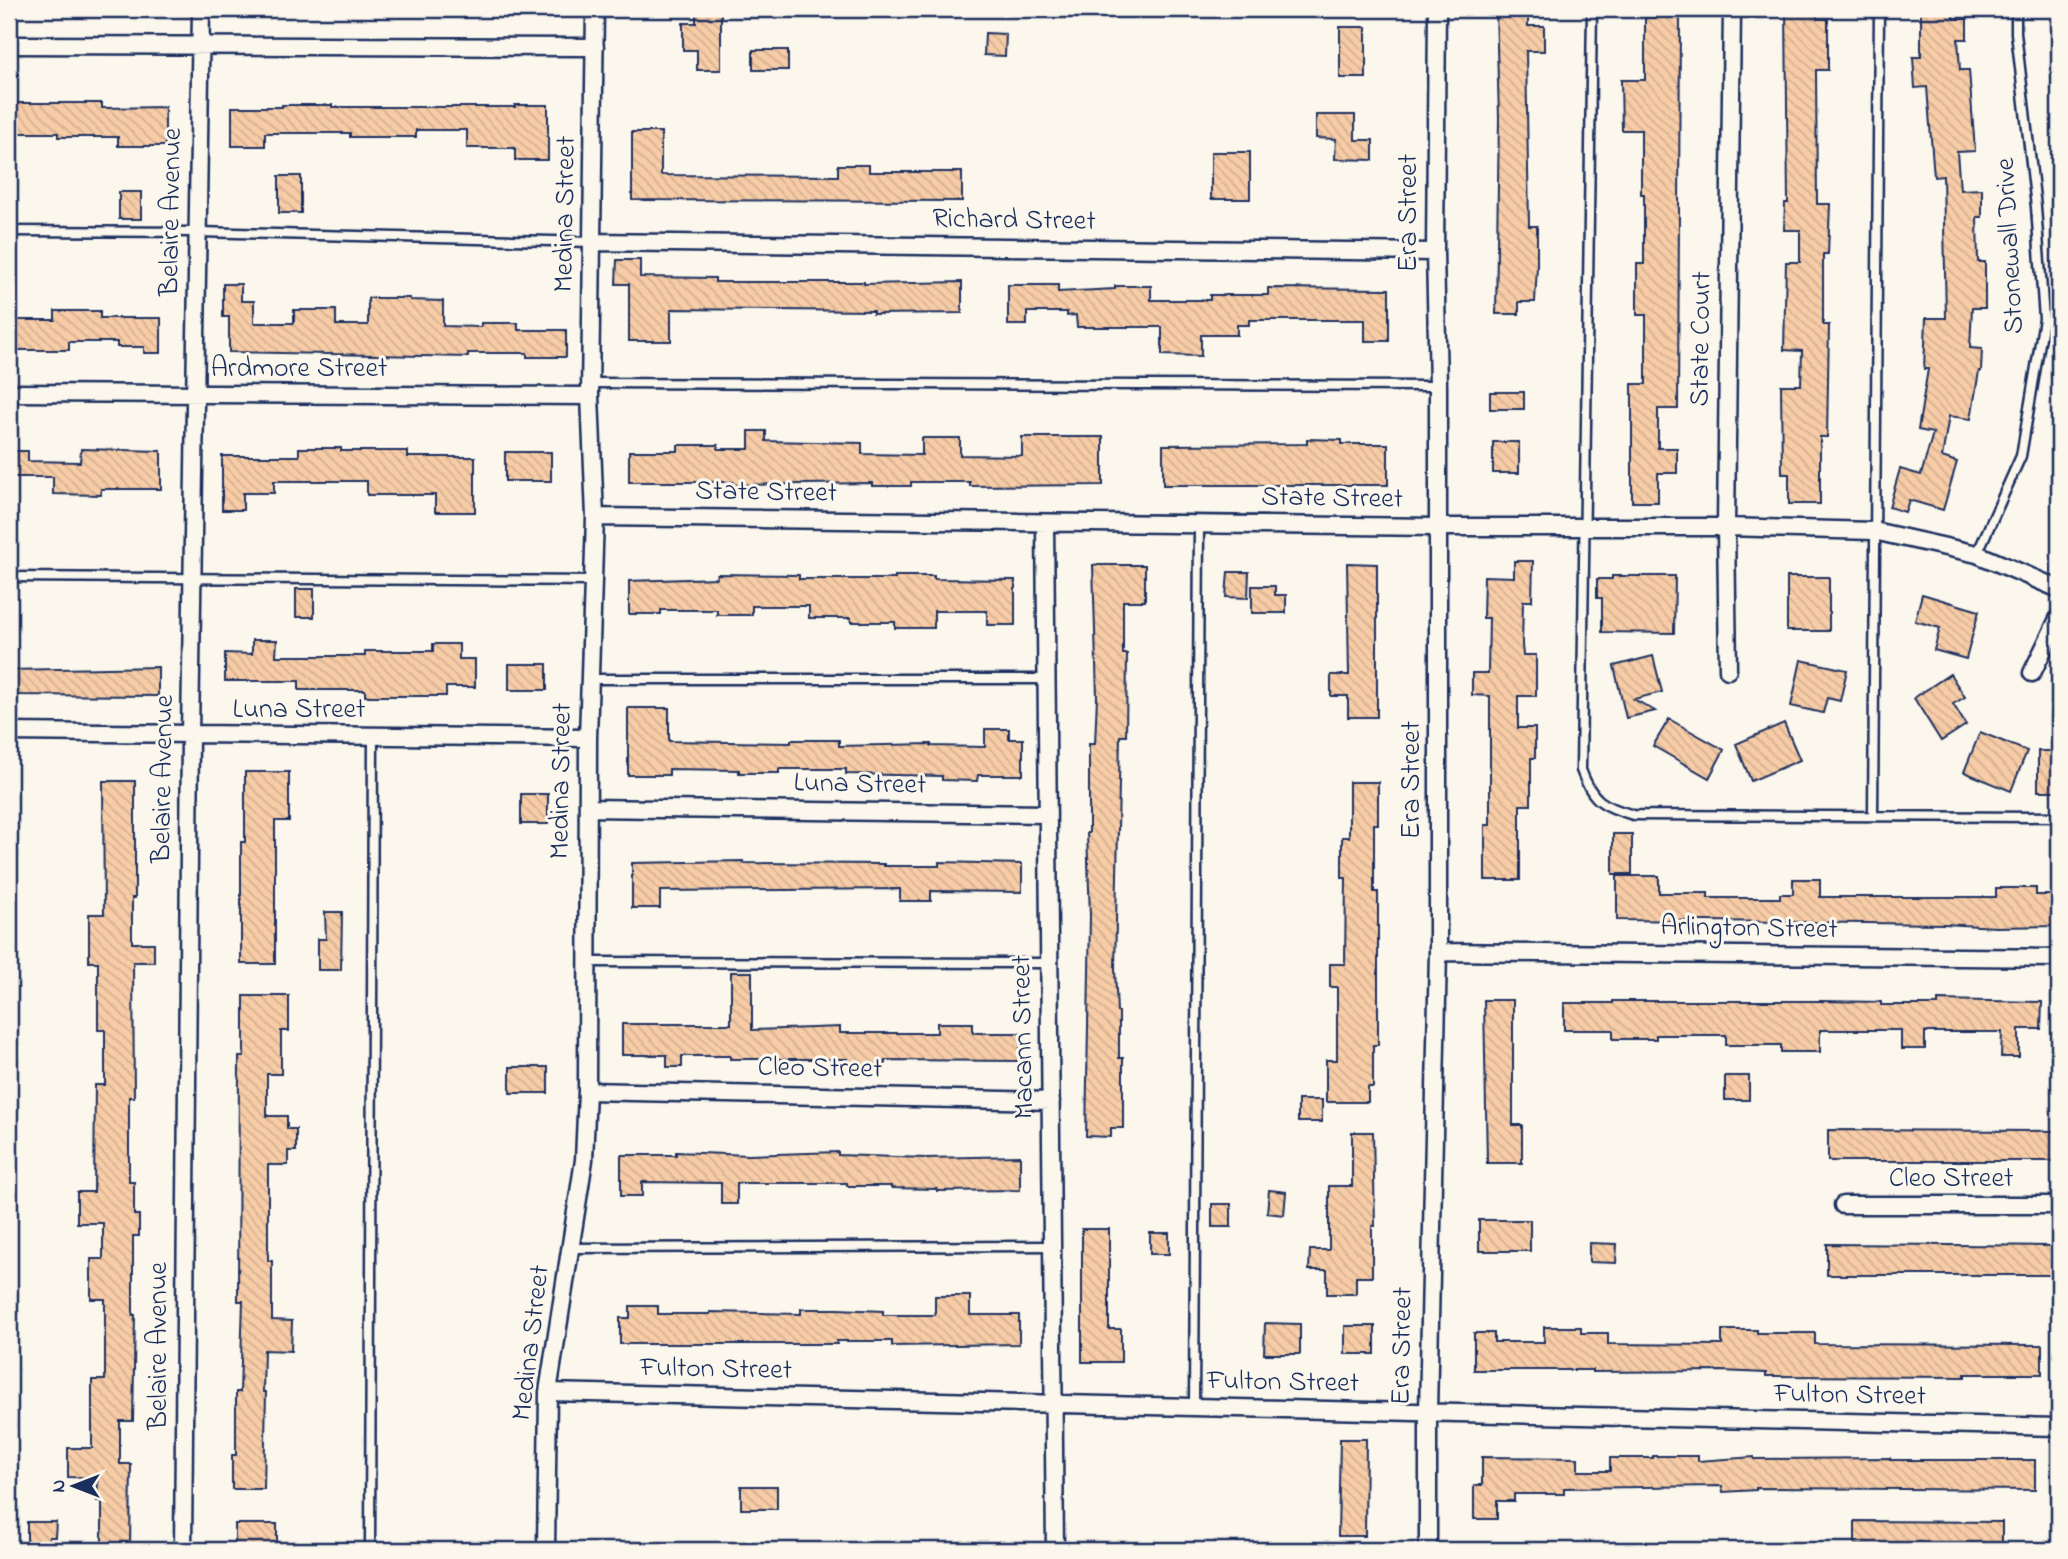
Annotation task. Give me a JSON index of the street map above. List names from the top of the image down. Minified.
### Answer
{"streets":{"street":["Belaire Avenue","Era Street","Medina Street","Richard Street","State Court","Ardmore Street","State Street","Luna Street","Arlington Street","Macann Street","Cleo Street","Fulton Street"],"lane":["Stonewall Drive"]},"crossings":[["Belaire Avenue","Ardmore Street"],["Belaire Avenue","Luna Street"],["Era Street","Richard Street"],["Era Street","State Street"],["Era Street","Arlington Street"],["Era Street","Fulton Street"],["Medina Street","Richard Street"],["Medina Street","Ardmore Street"],["Medina Street","State Street"],["Medina Street","Luna Street"],["Medina Street","Cleo Street"],["Medina Street","Fulton Street"],["Stonewall Drive","State Street"],["State Court","State Street"],["State Street","Macann Street"],["Luna Street","Macann Street"],["Macann Street","Cleo Street"],["Macann Street","Fulton Street"]],"north":"left"}
